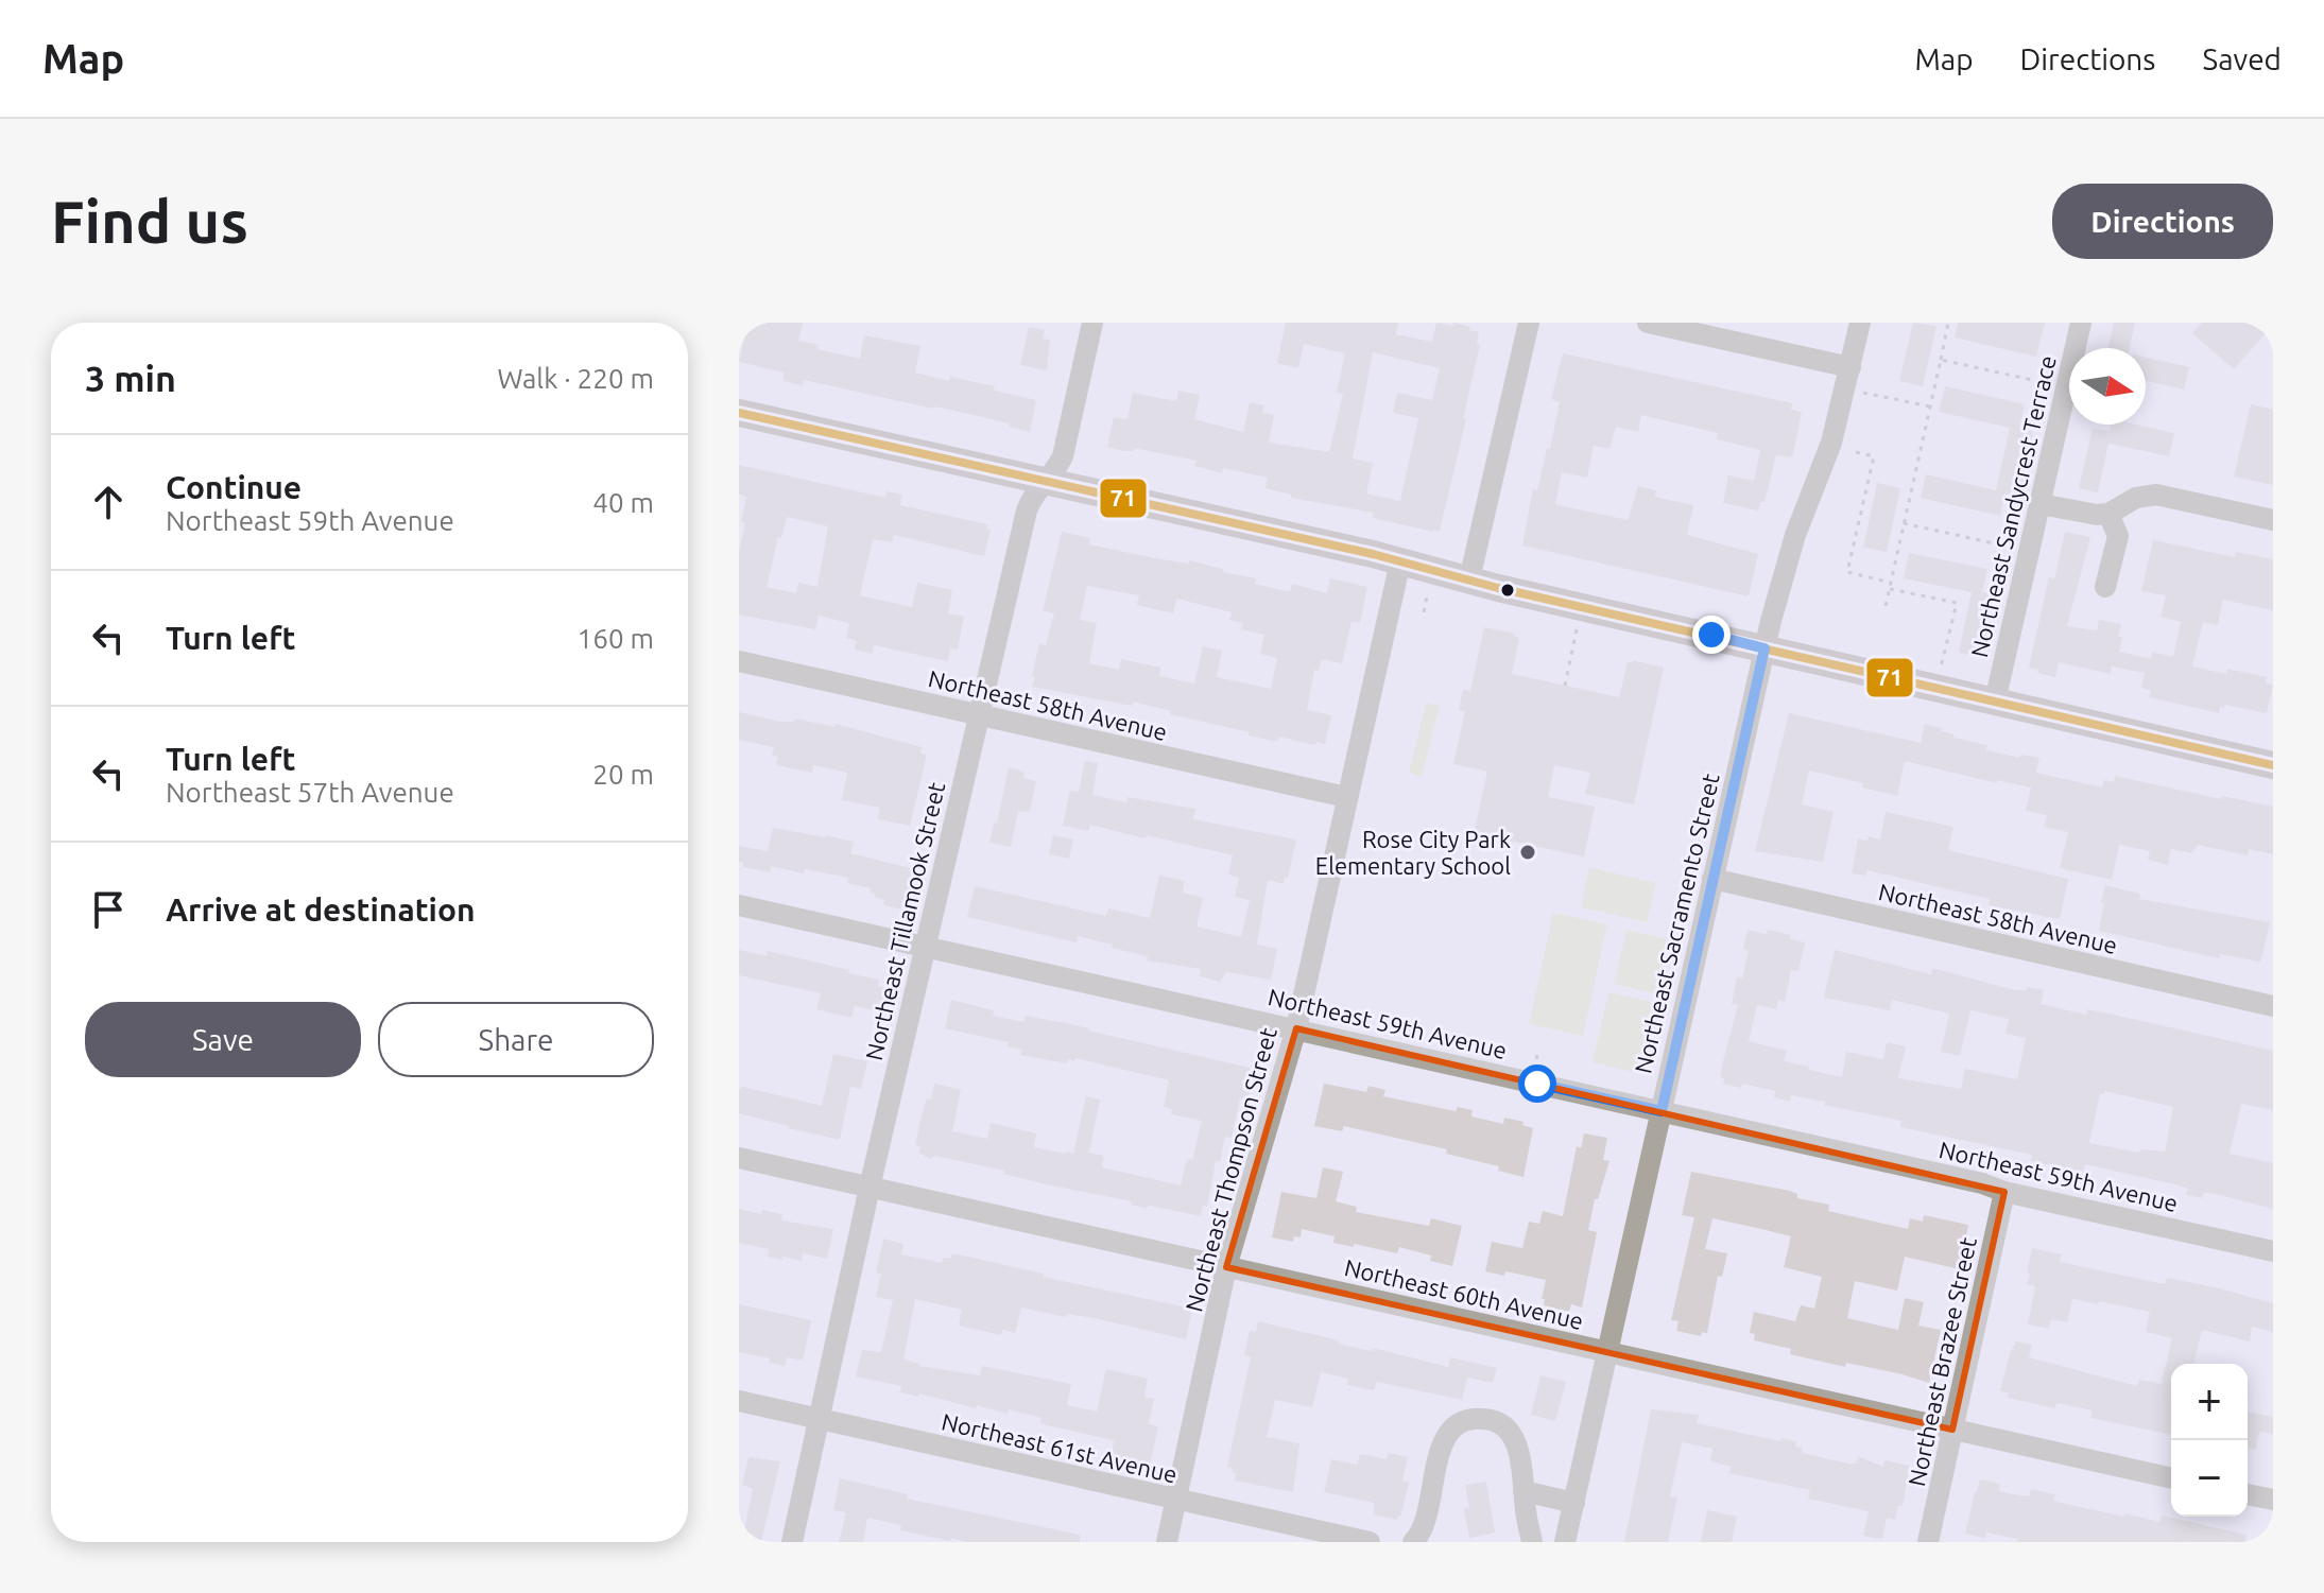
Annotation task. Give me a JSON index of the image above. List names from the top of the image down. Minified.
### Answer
{"streets":{"street":["Northeast Sandycrest Terrace","Northeast 58th Avenue","Northeast Tillamook Street","Northeast Sacramento Street","Northeast 59th Avenue","Northeast Thompson Street","Northeast 60th Avenue","Northeast Brazee Street","Northeast 61st Avenue"]},"crossings":[["Northeast 58th Avenue","Northeast Tillamook Street"],["Northeast 58th Avenue","Northeast Sacramento Street"],["Northeast 58th Avenue","Northeast Thompson Street"],["Northeast Tillamook Street","Northeast 59th Avenue"],["Northeast Tillamook Street","Northeast 60th Avenue"],["Northeast Tillamook Street","Northeast 61st Avenue"],["Northeast Sacramento Street","Northeast 59th Avenue"],["Northeast Sacramento Street","Northeast 60th Avenue"],["Northeast 59th Avenue","Northeast Thompson Street"],["Northeast 59th Avenue","Northeast Brazee Street"],["Northeast Thompson Street","Northeast 60th Avenue"],["Northeast Thompson Street","Northeast 61st Avenue"],["Northeast 60th Avenue","Northeast Brazee Street"]],"places":["Rose City Park Elementary School"],"lines":["transit line 71"],"north":"right","page":{"header":"Map","nav":["Map","Directions","Saved"],"buttons":["Directions",["Save","Share"]],"title":"Find us","heading":["3 min","Walk · 220 m"],"list":[["Continue","Northeast 59th Avenue","40 m"],["Turn left","160 m"],["Turn left","Northeast 57th Avenue","20 m"],"Arrive at destination"],"map_buttons":["+","−"]}}
